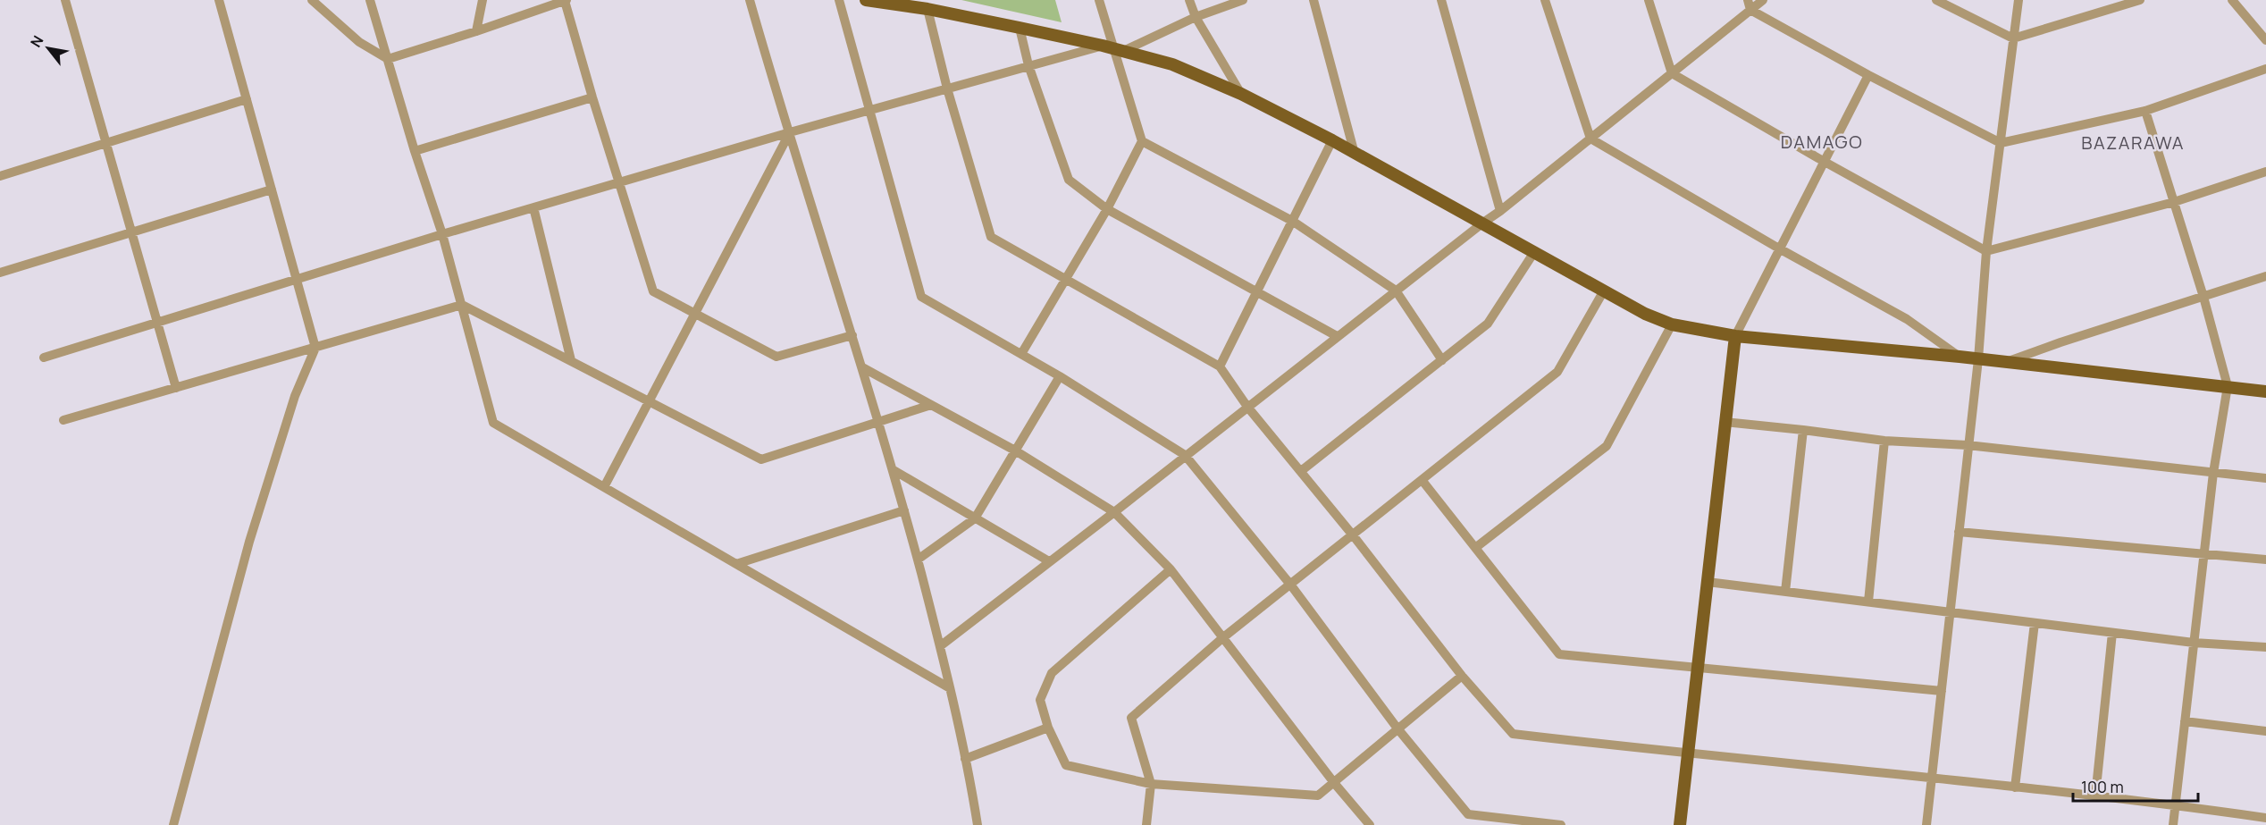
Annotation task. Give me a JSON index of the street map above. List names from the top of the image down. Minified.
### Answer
{"districts":["DAMAGO","BAZARAWA"],"scale_bar":"100 m","north":"top left"}
